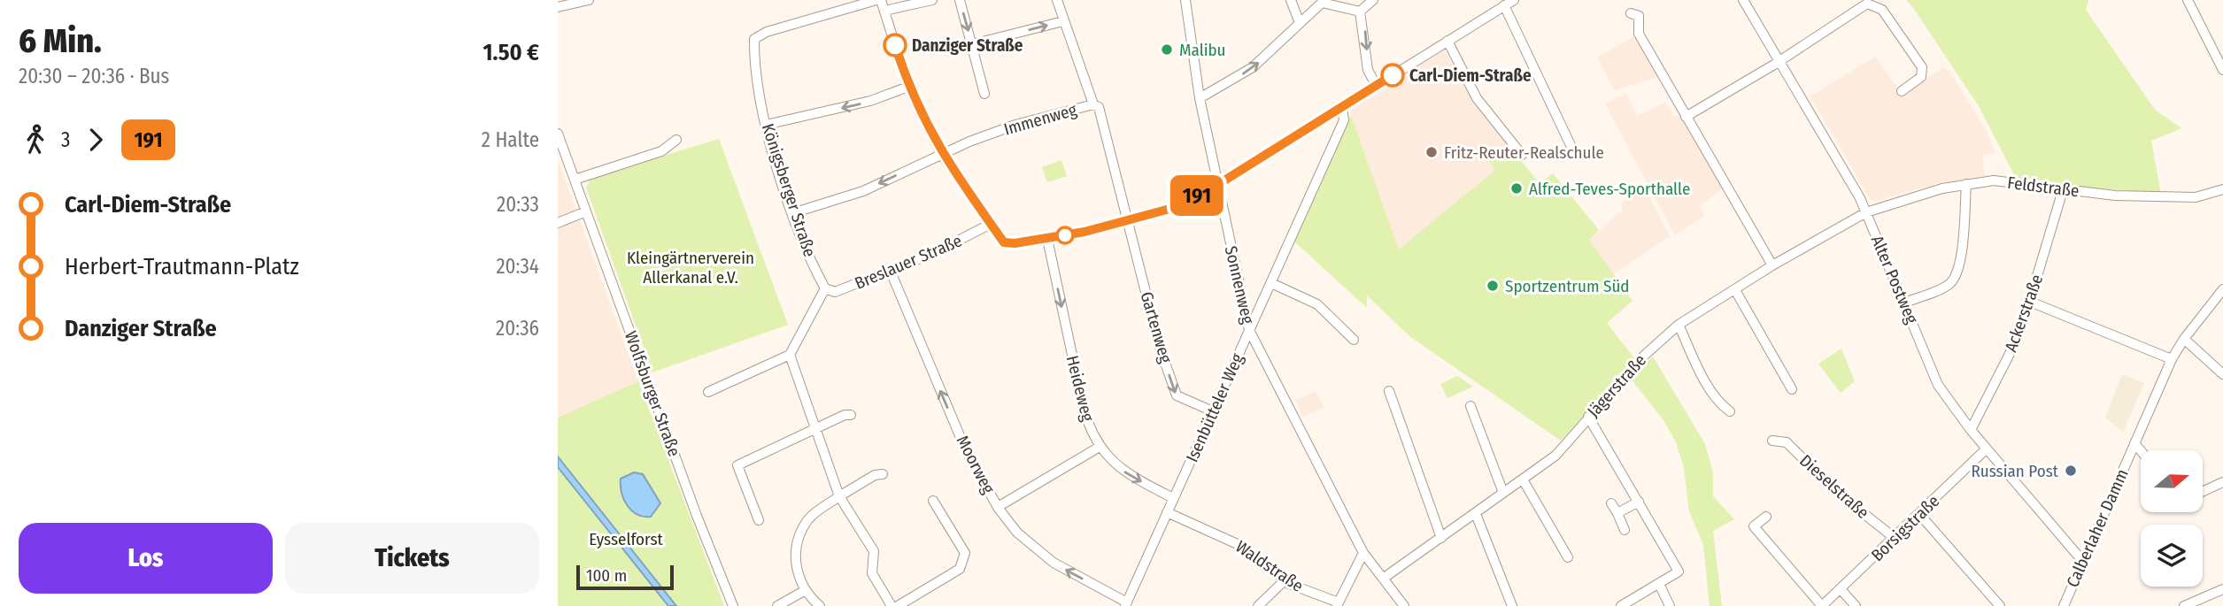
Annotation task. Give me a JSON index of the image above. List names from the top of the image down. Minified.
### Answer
{"streets":{"street":["Immenweg","Feldstraße","Königsberger Straße","Breslauer Straße","Alter Postweg","Sonnenweg","Ackerstraße","Gartenweg","Jägerstraße","Heideweg","Wolfsburger Straße","Isenbütteler Weg","Moorweg","Dieselstraße","Borsigstraße","Calberlaher Damm","Waldstraße"]},"crossings":[["Immenweg","Königsberger Straße"],["Immenweg","Gartenweg"],["Feldstraße","Alter Postweg"],["Feldstraße","Ackerstraße"],["Feldstraße","Jägerstraße"],["Königsberger Straße","Breslauer Straße"],["Breslauer Straße","Moorweg"],["Alter Postweg","Ackerstraße"],["Alter Postweg","Jägerstraße"],["Alter Postweg","Borsigstraße"],["Alter Postweg","Calberlaher Damm"],["Sonnenweg","Jägerstraße"],["Sonnenweg","Isenbütteler Weg"],["Gartenweg","Isenbütteler Weg"],["Heideweg","Isenbütteler Weg"],["Isenbütteler Weg","Moorweg"],["Isenbütteler Weg","Waldstraße"],["Dieselstraße","Borsigstraße"]],"one_way":["Immenweg","Gartenweg","Heideweg","Moorweg"],"parks":["Kleingärtnerverein Allerkanal e.V.","Eysselforst"],"places":["Danziger Straße","Malibu","Carl-Diem-Straße","Fritz-Reuter-Realschule","Alfred-Teves-Sporthalle","Sportzentrum Süd","Russian Post"],"lines":["bus line 191"],"scale_bar":"100 m","north":"right","page":{"heading":["6 Min.","20:30 – 20:36 · Bus","1.50 €"],"on_map":"191","legs":["3","191","2 Halte"],"list":[{"name":"Carl-Diem-Straße","value":"20:33"},{"name":"Herbert-Trautmann-Platz","value":"20:34"},{"name":"Danziger Straße","value":"20:36"}],"buttons":["Los","Tickets"],"scale":"100 m"}}
